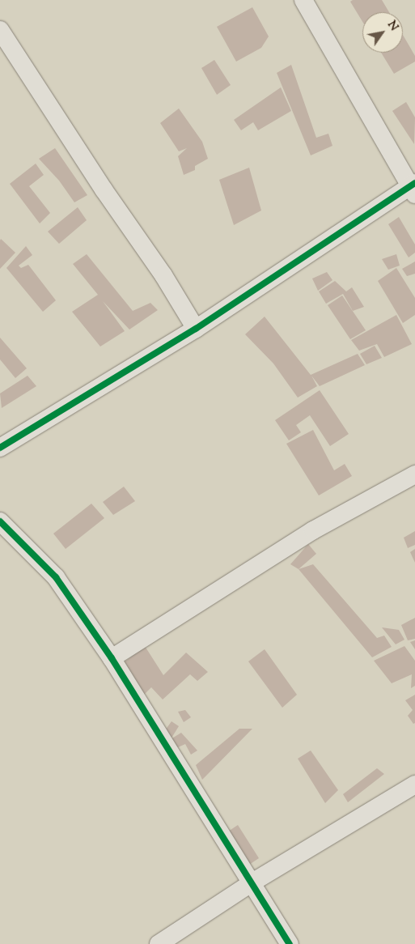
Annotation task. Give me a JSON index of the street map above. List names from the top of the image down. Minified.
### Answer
{"north":"top right"}
